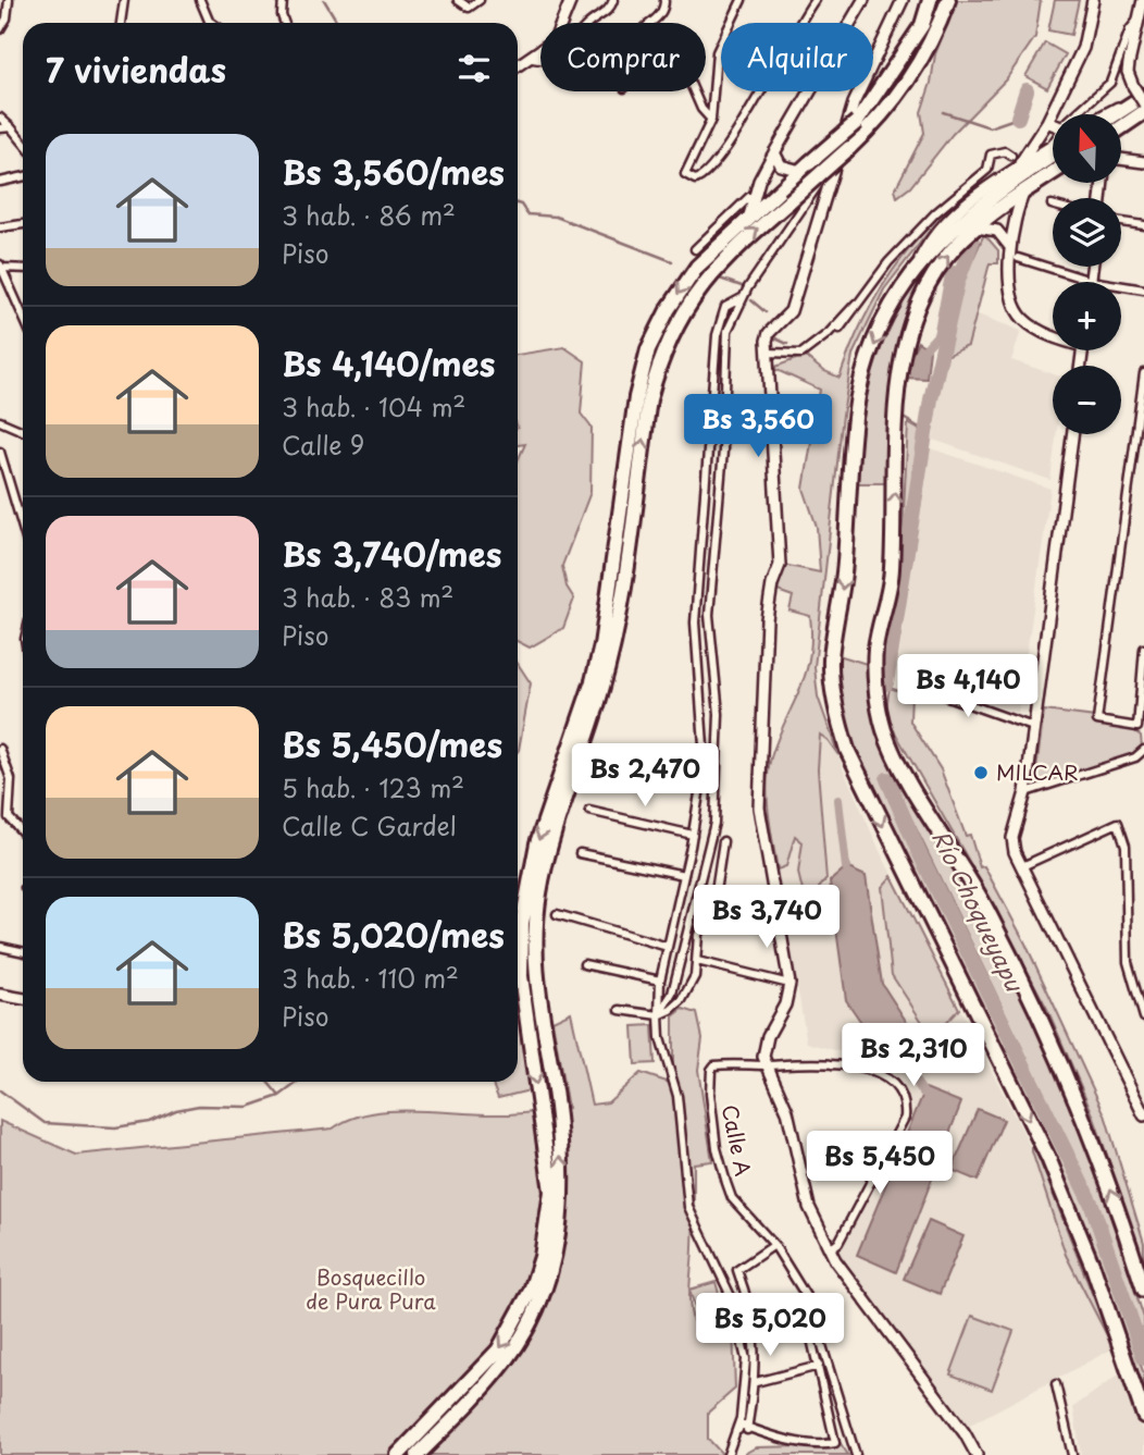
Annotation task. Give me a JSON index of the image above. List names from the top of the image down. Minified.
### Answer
{"streets":{"street":["Calle A"]},"water":["Río Choqueyapu"],"parks":["Bosquecillo de Pura Pura"],"places":["MILCAR"],"north":"top","page":{"chip":["Comprar","Alquilar"],"heading":"7 viviendas","map_buttons":["+","−"],"list":[{"name":"Bs 3,560/mes","note":"3 hab. · 86 m² · Piso"},{"name":"Bs 4,140/mes","note":"3 hab. · 104 m² · Calle 9"},{"name":"Bs 3,740/mes","note":"3 hab. · 83 m² · Piso"},{"name":"Bs 5,450/mes","note":"5 hab. · 123 m² · Calle C Gardel"},{"name":"Bs 5,020/mes","note":"3 hab. · 110 m² · Piso"}],"price":["Bs 3,560","Bs 4,140","Bs 2,470","Bs 3,740","Bs 2,310","Bs 5,450","Bs 5,020"]}}
